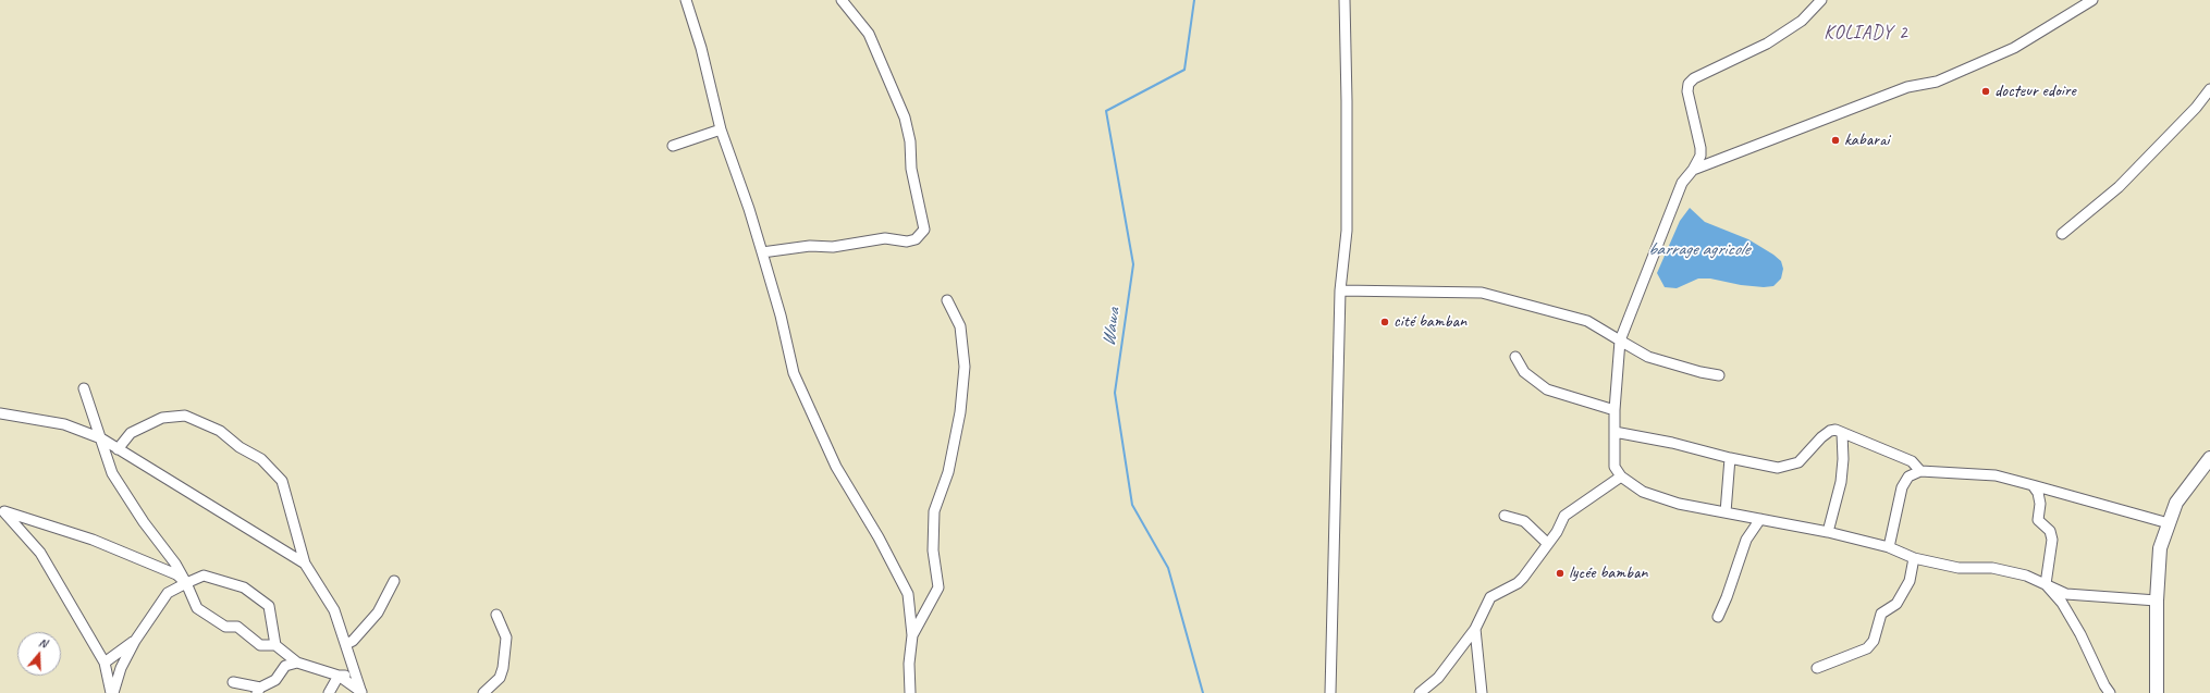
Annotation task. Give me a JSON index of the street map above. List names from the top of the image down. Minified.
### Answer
{"districts":["KOLIADY 2"],"water":["barrage agricole","Wawa"],"places":["docteur edoire","kabarai","cité bamban","lycée bamban"],"north":"top"}
